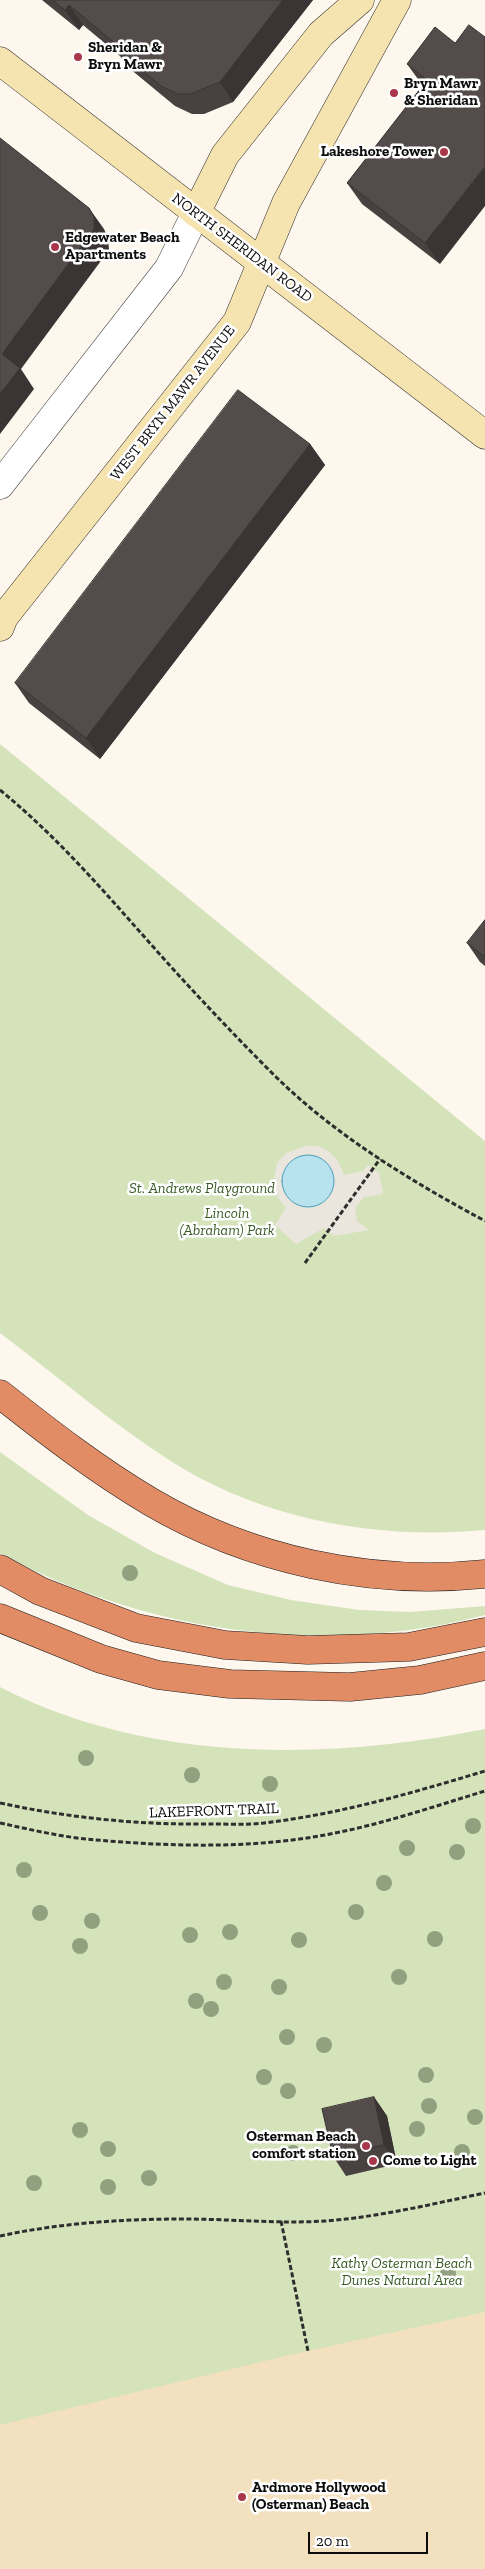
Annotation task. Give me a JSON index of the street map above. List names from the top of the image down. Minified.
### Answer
{"streets":{"main road":["NORTH SHERIDAN ROAD","WEST BRYN MAWR AVENUE"],"path":["LAKEFRONT TRAIL"]},"crossings":[["NORTH SHERIDAN ROAD","WEST BRYN MAWR AVENUE"]],"parks":["St. Andrews Playground","Lincoln (Abraham) Park","Kathy Osterman Beach Dunes Natural Area"],"places":["Sheridan & Bryn Mawr","Bryn Mawr & Sheridan","Lakeshore Tower","Edgewater Beach Apartments","Osterman Beach comfort station","Come to Light","Ardmore Hollywood (Osterman) Beach"],"scale_bar":"20 m"}
